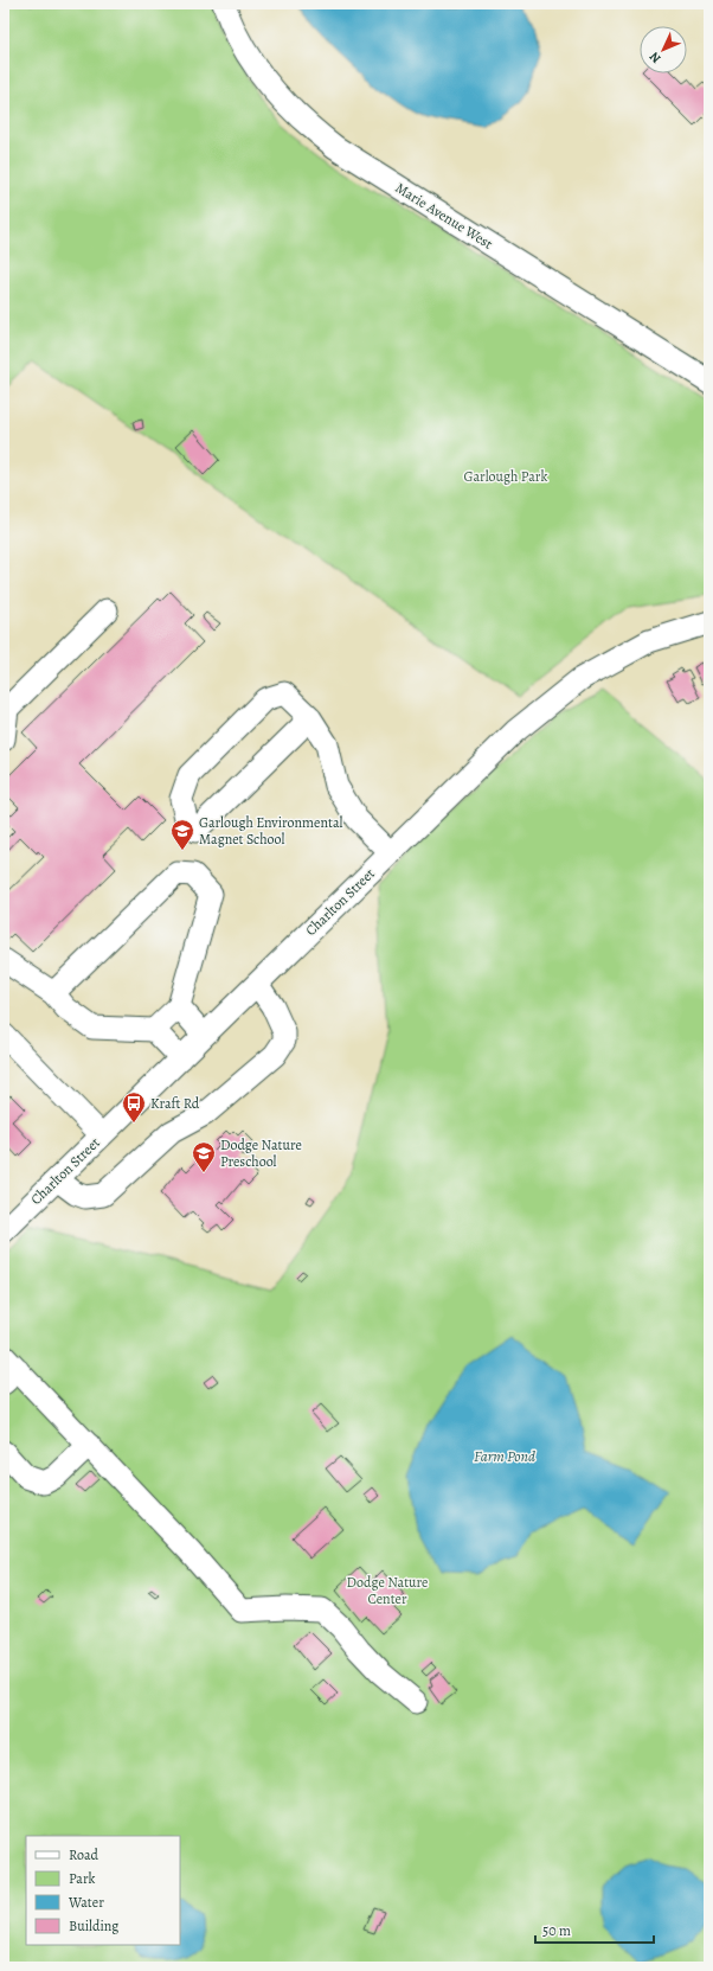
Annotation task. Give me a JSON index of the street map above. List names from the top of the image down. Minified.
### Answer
{"streets":{"street":["Marie Avenue West","Charlton Street"]},"water":["Farm Pond"],"parks":["Garlough Park","Dodge Nature Center"],"places":{"school or university":["Garlough Environmental Magnet School","Dodge Nature Preschool"],"bus stop":["Kraft Rd"]},"legend":["Road","Park","Water","Building"],"scale_bar":"50 m","north":"bottom left"}
